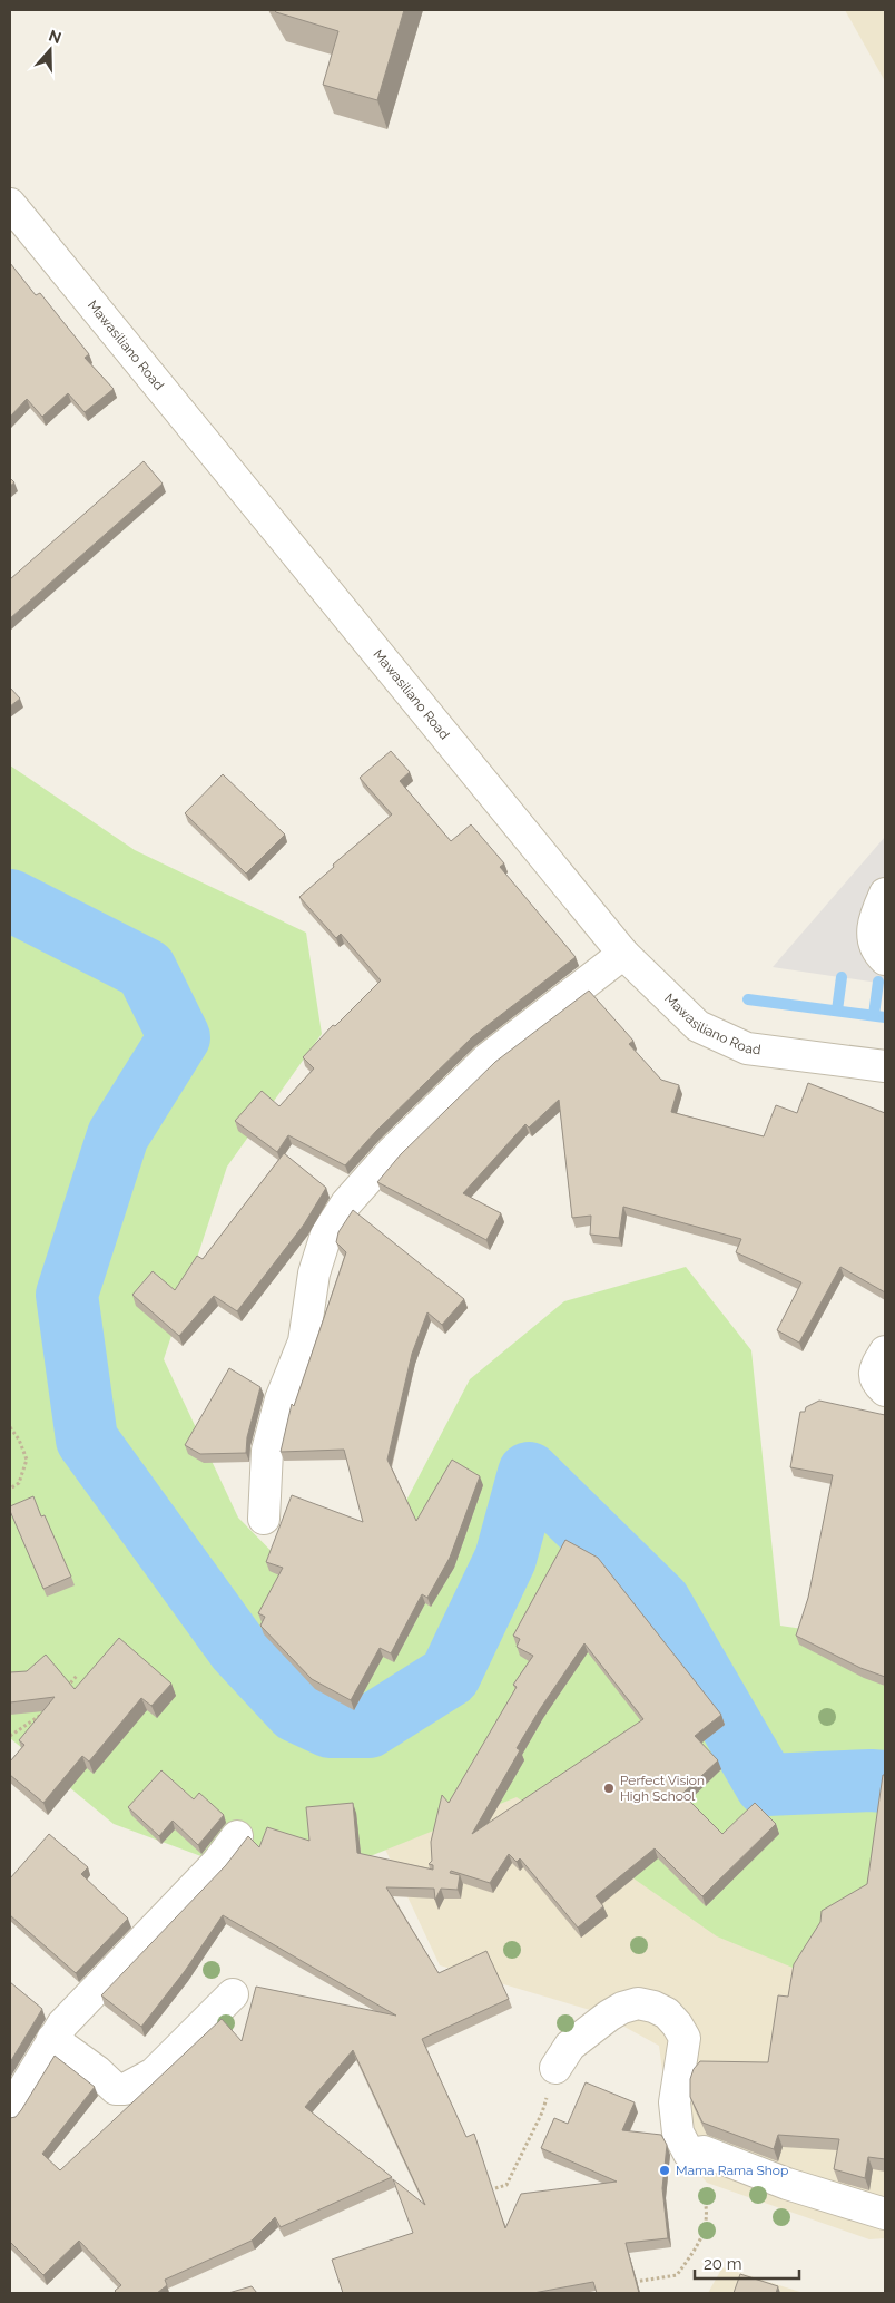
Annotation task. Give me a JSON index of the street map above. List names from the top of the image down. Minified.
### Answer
{"streets":{"street":["Mawasiliano Road"]},"places":["Perfect Vision High School","Mama Rama Shop"],"scale_bar":"20 m","north":"top"}
